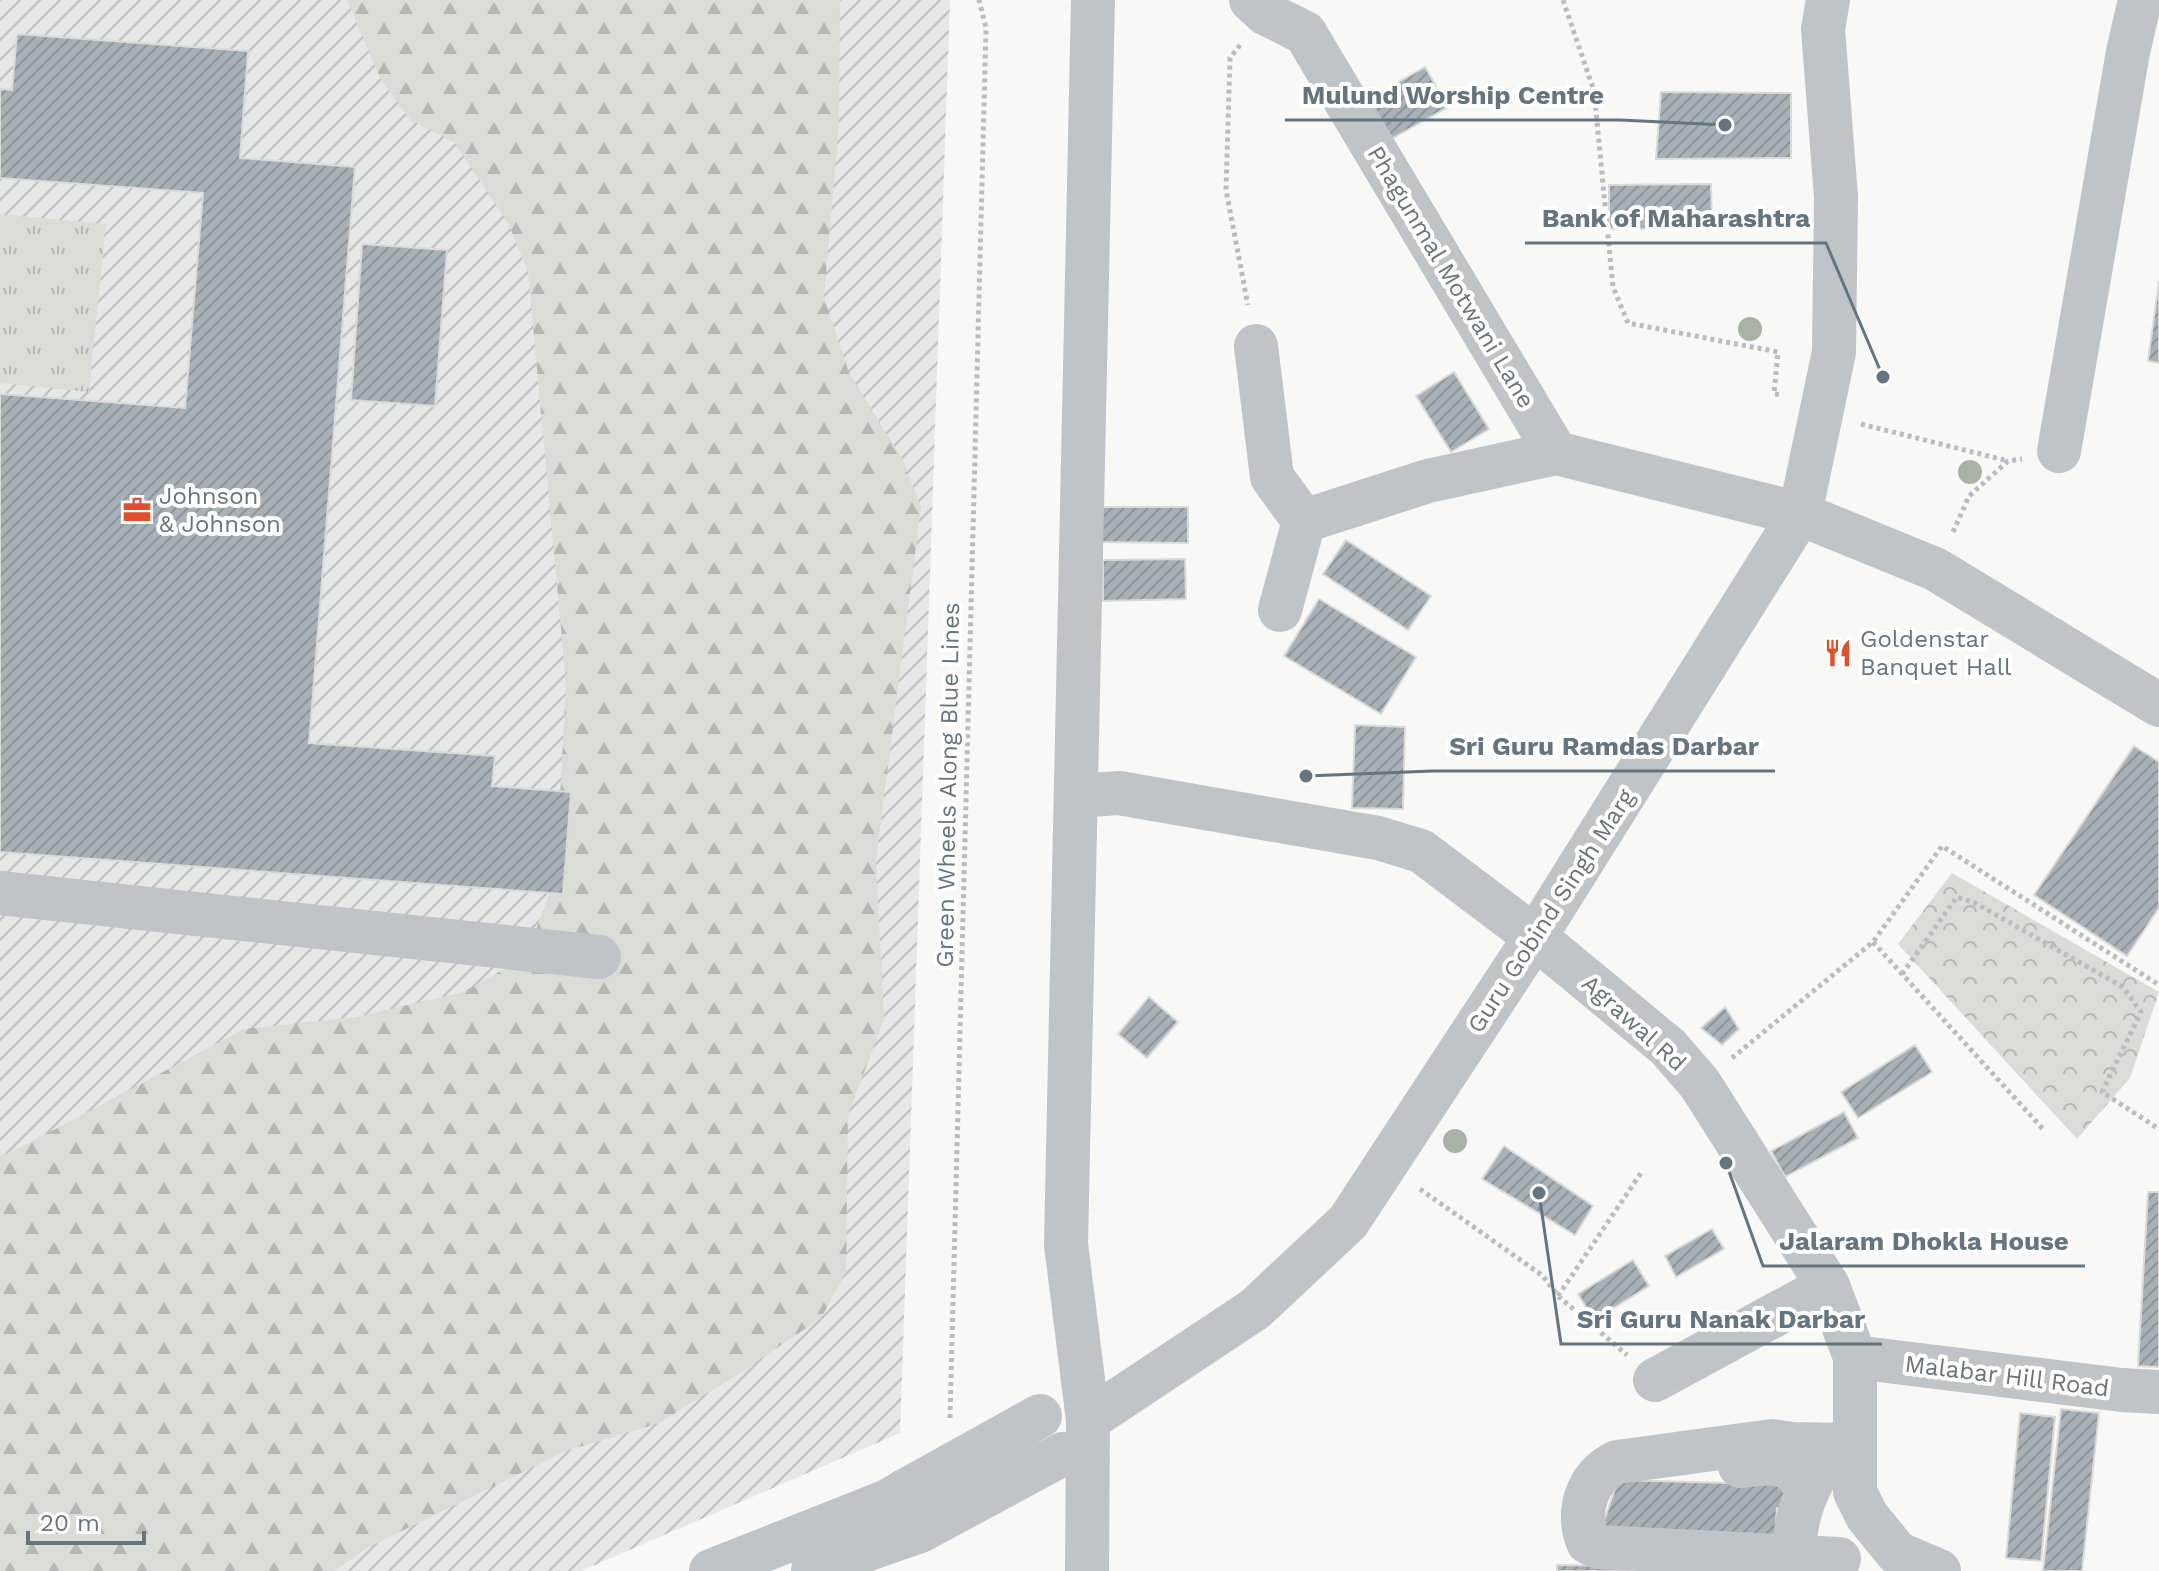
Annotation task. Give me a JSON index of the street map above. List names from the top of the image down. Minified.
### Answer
{"streets":{"street":["Phagunmal Motwani Lane","Guru Gobind Singh Marg","Agrawal Rd","Malabar Hill Road"],"path":["Green Wheels Along Blue Lines"]},"crossings":[["Guru Gobind Singh Marg","Agrawal Rd"],["Agrawal Rd","Malabar Hill Road"]],"places":{"other":["Mulund Worship Centre","Bank of Maharashtra","Sri Guru Ramdas Darbar","Jalaram Dhokla House","Sri Guru Nanak Darbar"],"office":["Johnson & Johnson"],"restaurant":["Goldenstar Banquet Hall"]},"scale_bar":"20 m"}
